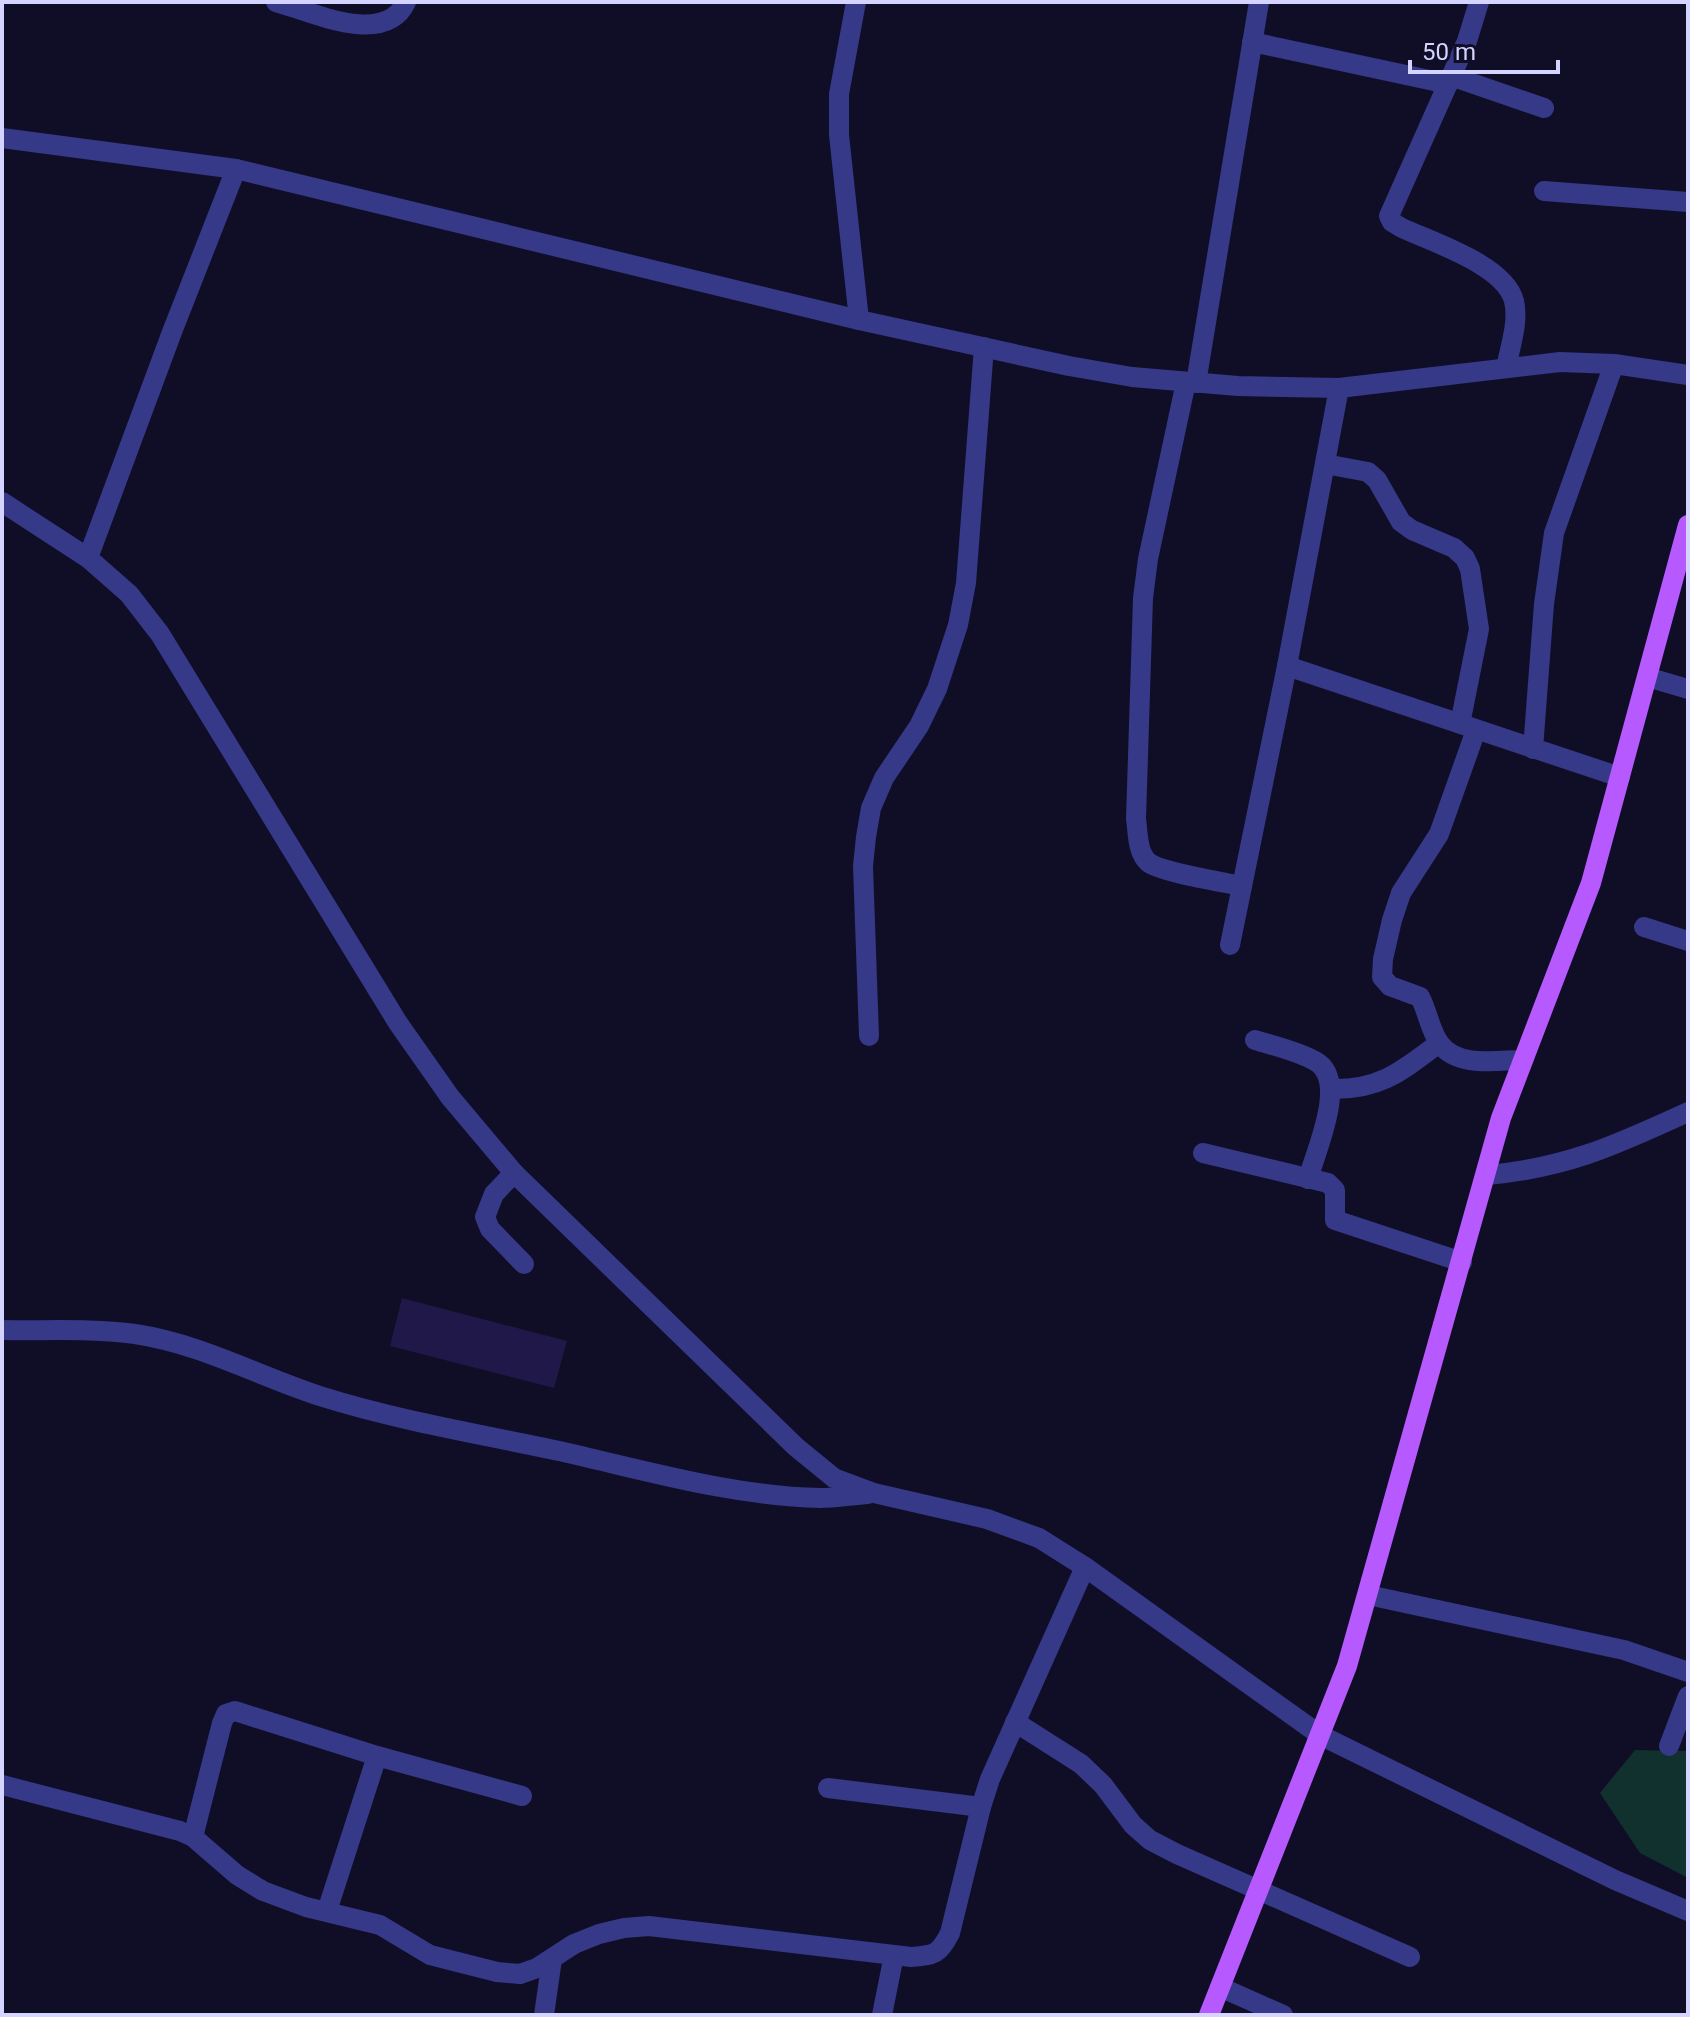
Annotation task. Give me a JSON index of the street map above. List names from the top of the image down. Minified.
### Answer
{"scale_bar":"50 m"}
